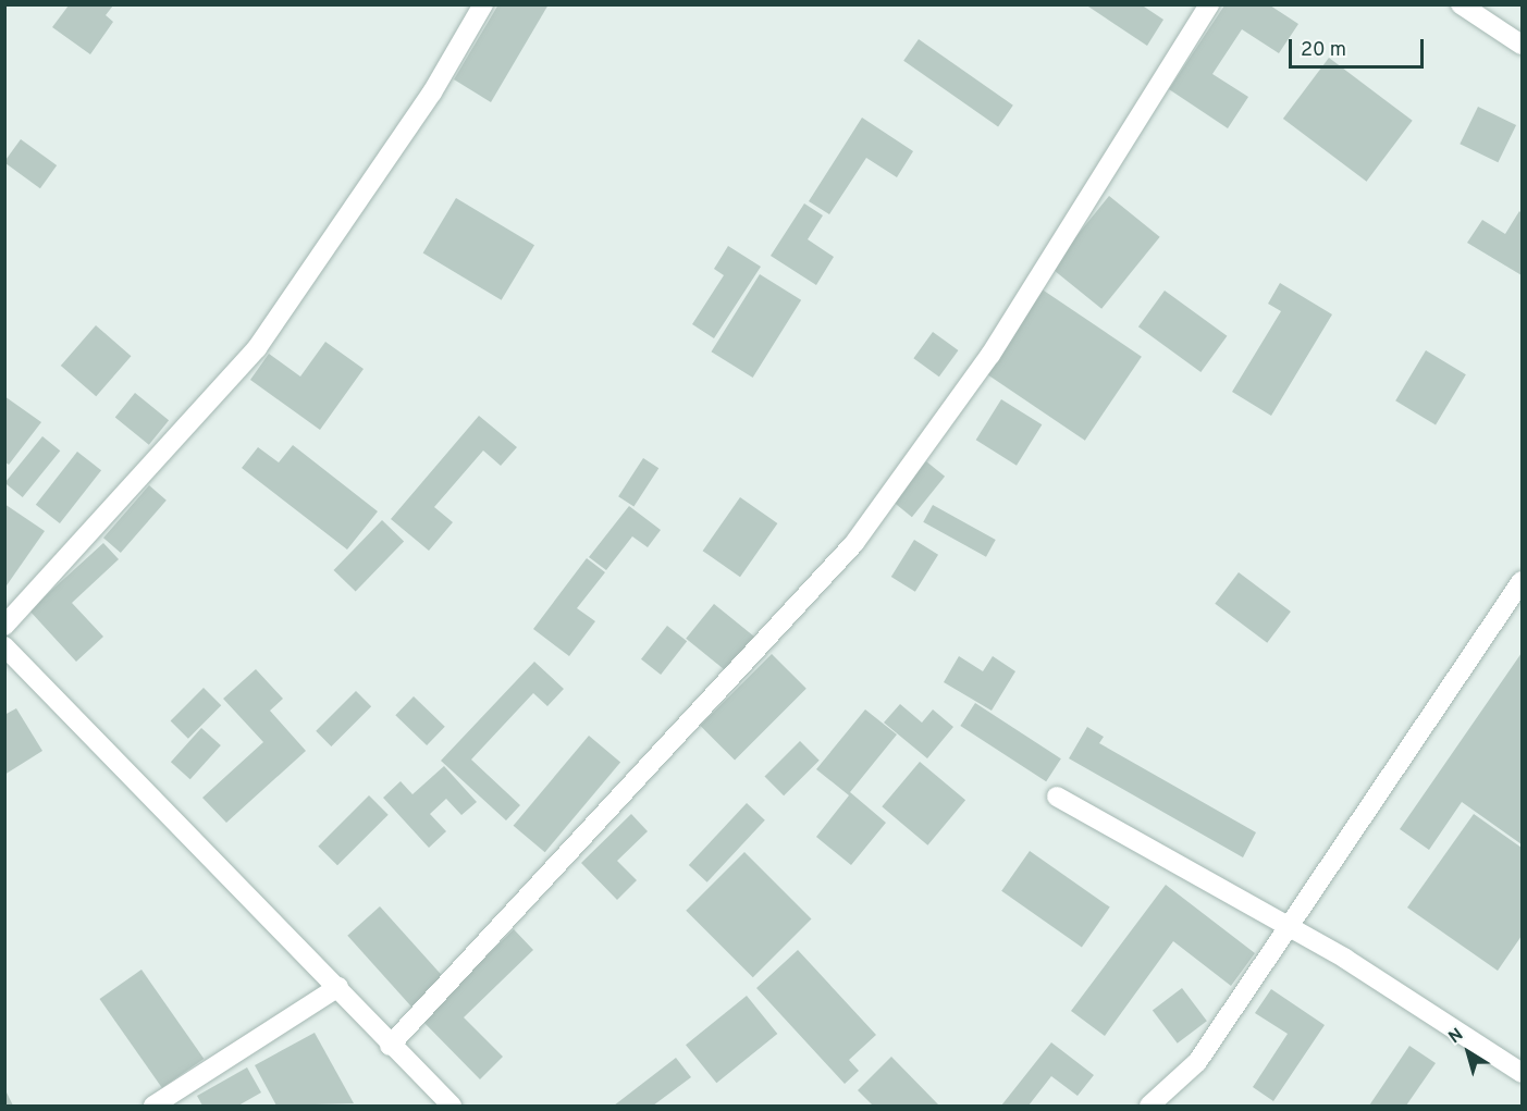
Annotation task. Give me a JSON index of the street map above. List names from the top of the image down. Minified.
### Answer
{"scale_bar":"20 m","north":"top left"}
